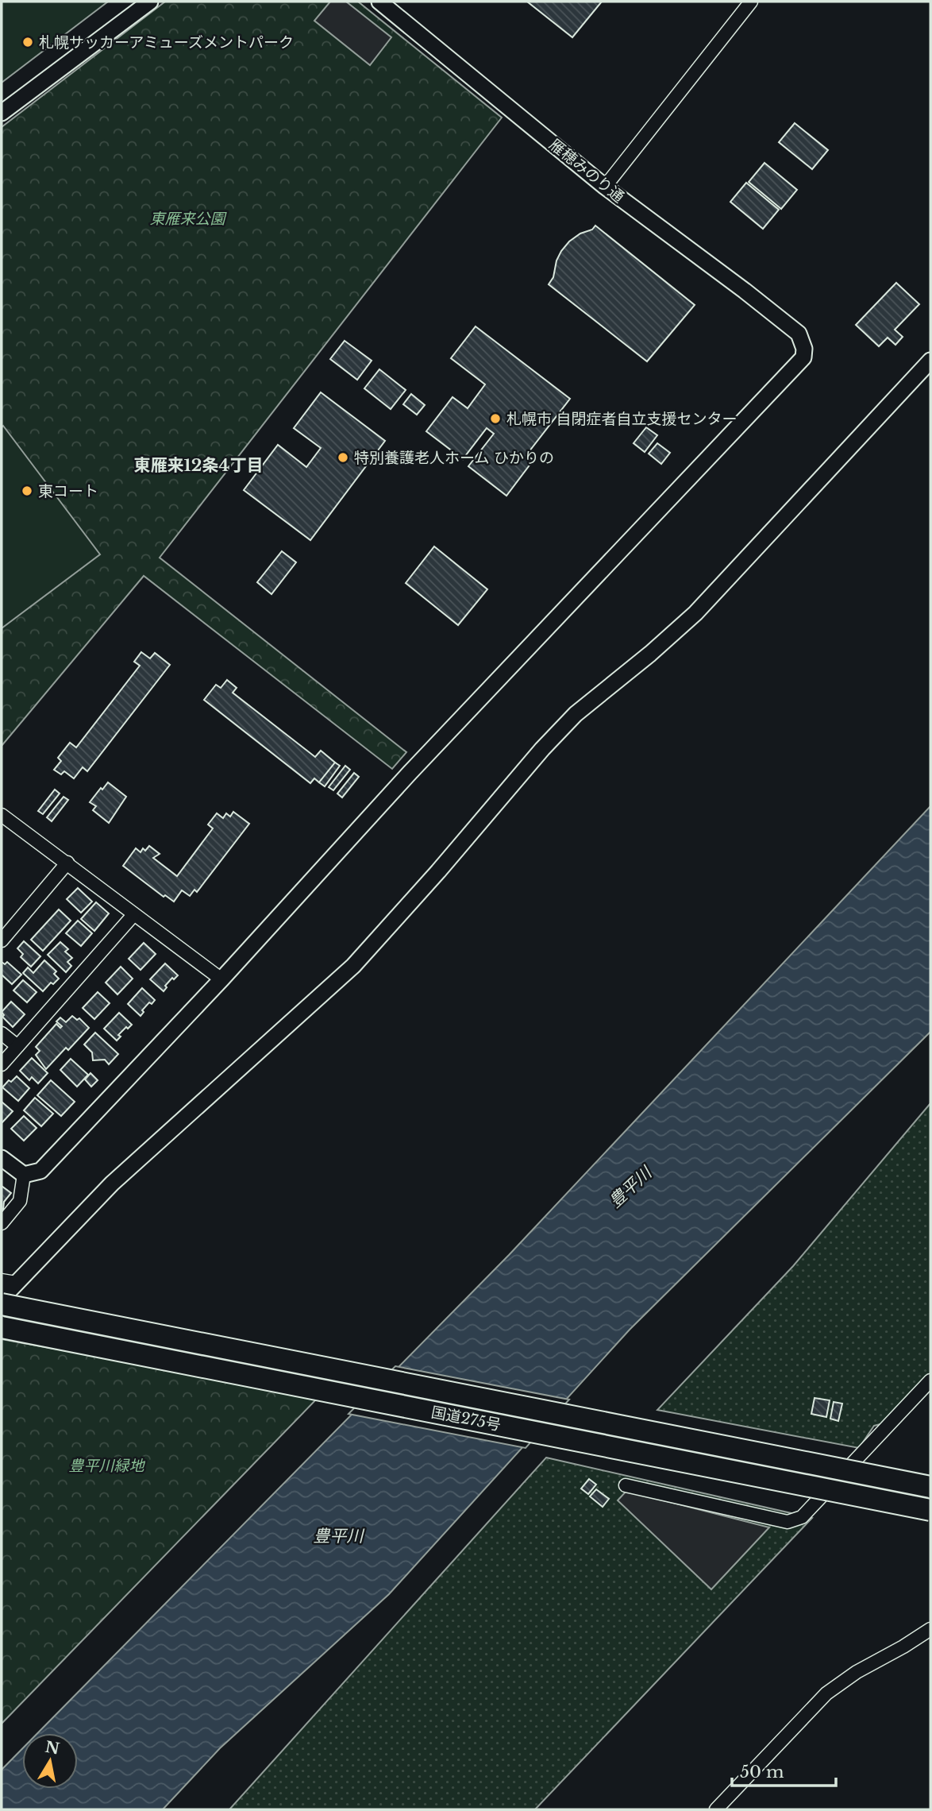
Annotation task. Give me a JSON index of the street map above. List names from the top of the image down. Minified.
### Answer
{"streets":{"highway":["国道275号"],"street":["雁穂みのり通"]},"districts":["東雁来12条4丁目"],"water":["豊平川"],"parks":["東雁来公園","豊平川緑地"],"places":["札幌サッカーアミューズメントパーク","札幌市 自閉症者自立支援センター","特別養護老人ホーム ひかりの","東コート"],"scale_bar":"50 m","north":"top"}
